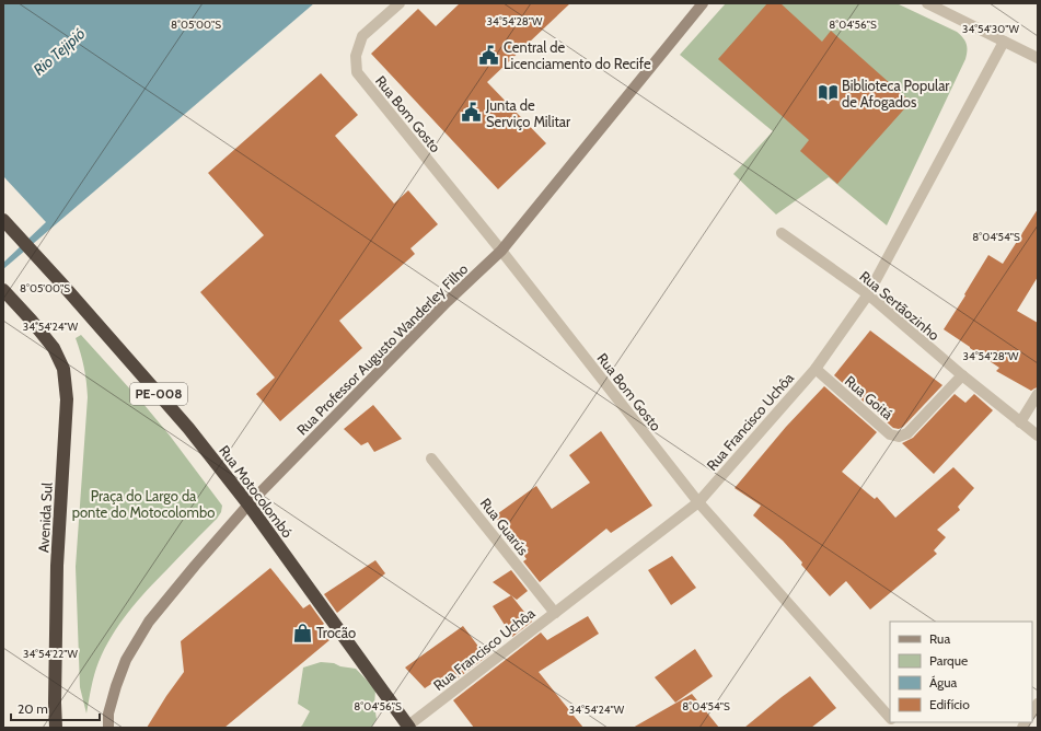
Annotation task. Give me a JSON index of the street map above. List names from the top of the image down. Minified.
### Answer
{"streets":{"highway":["PE-008","Rua Motocolombó","Avenida Sul"],"main road":["Rua Professor Augusto Wanderley Filho"],"street":["Rua Bom Gosto","Rua Sertãozinho","Rua Goitá","Rua Francisco Uchôa","Rua Guarús"]},"crossings":[["Rua Bom Gosto","Rua Professor Augusto Wanderley Filho"],["Rua Bom Gosto","Rua Francisco Uchôa"],["Rua Sertãozinho","Rua Goitá"],["Rua Sertãozinho","Rua Francisco Uchôa"],["Rua Professor Augusto Wanderley Filho","Rua Motocolombó"],["Rua Goitá","Rua Francisco Uchôa"],["Rua Francisco Uchôa","Rua Motocolombó"],["Rua Francisco Uchôa","Rua Guarús"]],"water":["Rio Tejipió"],"parks":["Praça do Largo da ponte do Motocolombo"],"places":{"public building":["Central de Licenciamento do Recife","Junta de Serviço Militar"],"library":["Biblioteca Popular de Afogados"],"shop":["Trocão"]},"legend":["Rua","Parque","Água","Edifício"],"scale_bar":"20 m","coordinates":["34°54'28\"W","8°05'00\"S","8°04'56\"S","34°54'30\"W","8°04'54\"S","34°54'24\"W","34°54'22\"W"]}
